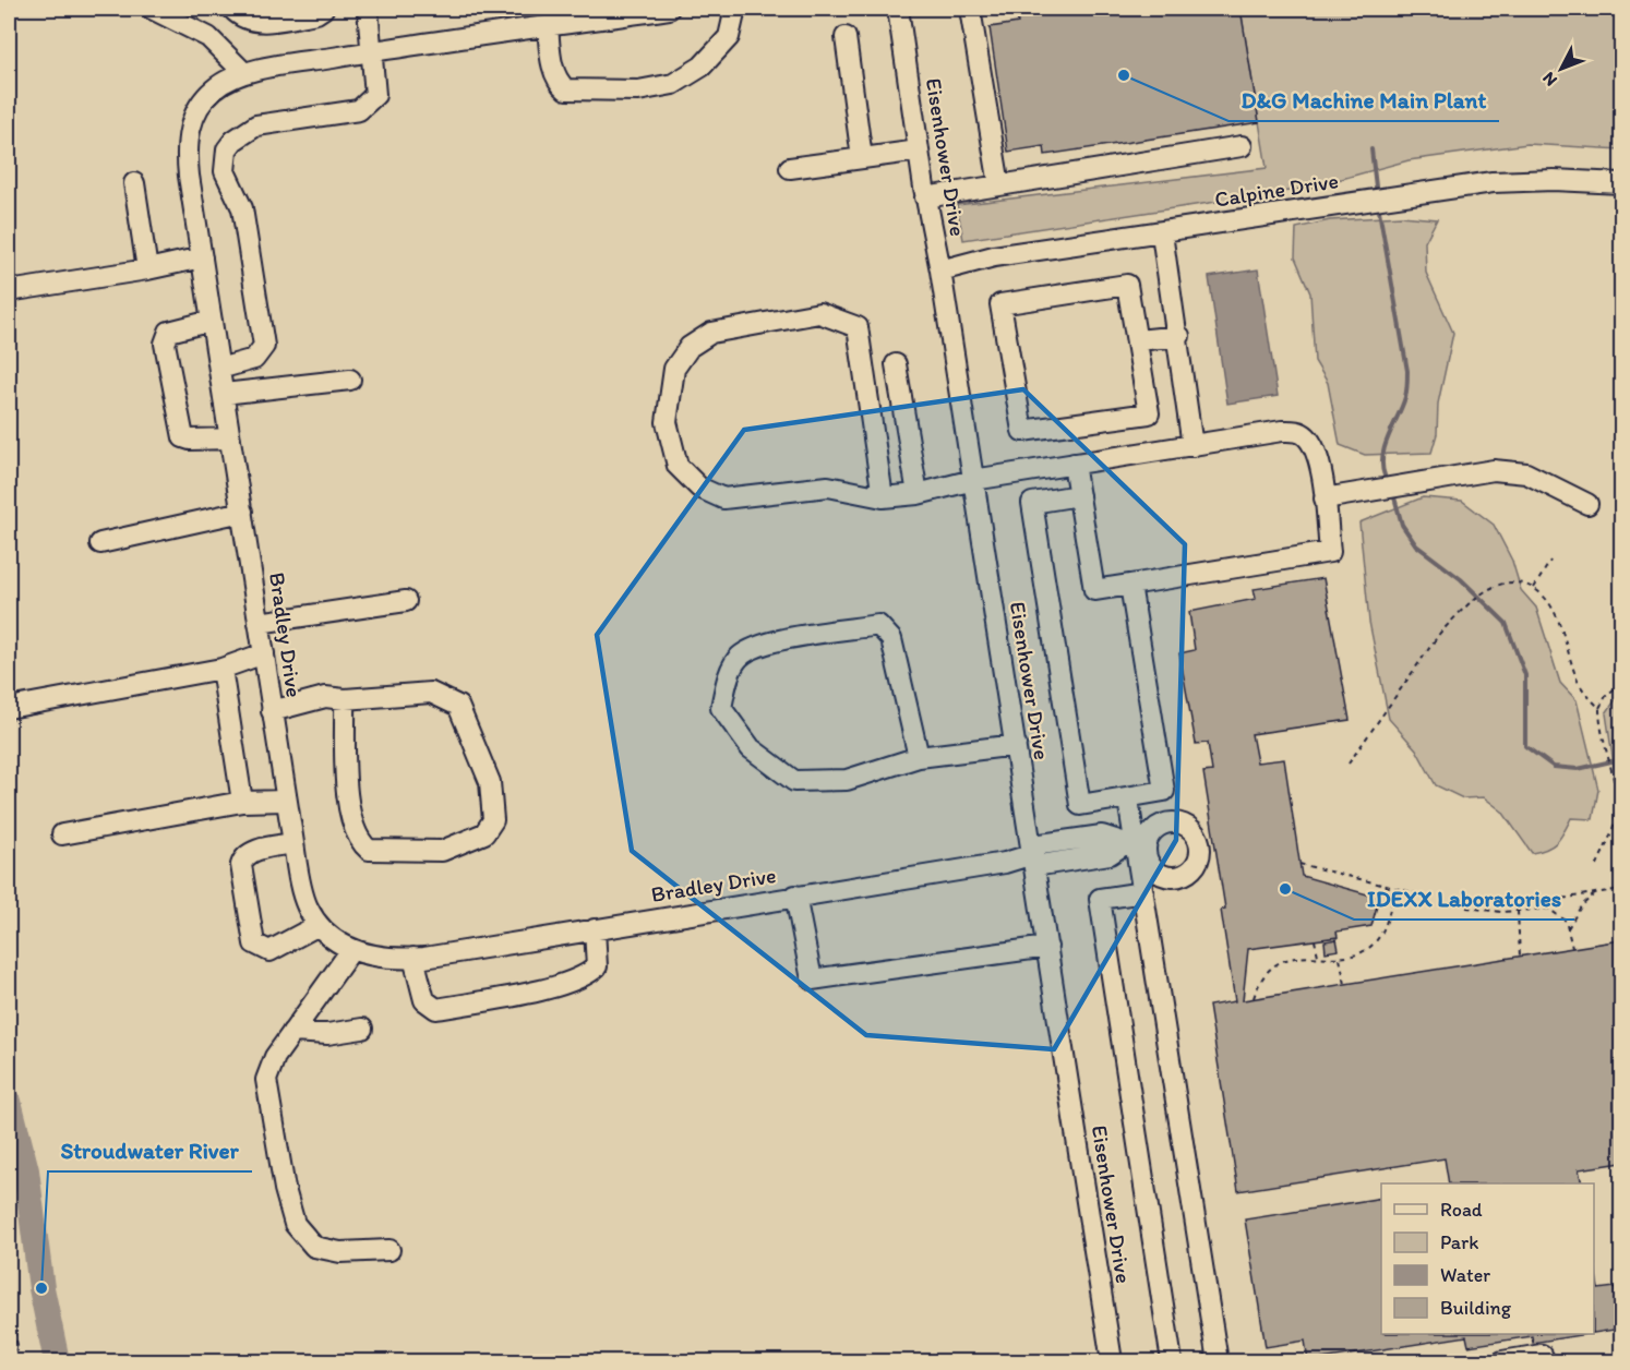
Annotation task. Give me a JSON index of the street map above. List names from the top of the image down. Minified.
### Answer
{"streets":{"street":["Eisenhower Drive","Calpine Drive","Bradley Drive"]},"crossings":[["Eisenhower Drive","Calpine Drive"],["Eisenhower Drive","Bradley Drive"]],"places":["D&G Machine Main Plant","IDEXX Laboratories","Stroudwater River"],"legend":["Road","Park","Water","Building"],"north":"bottom left"}
